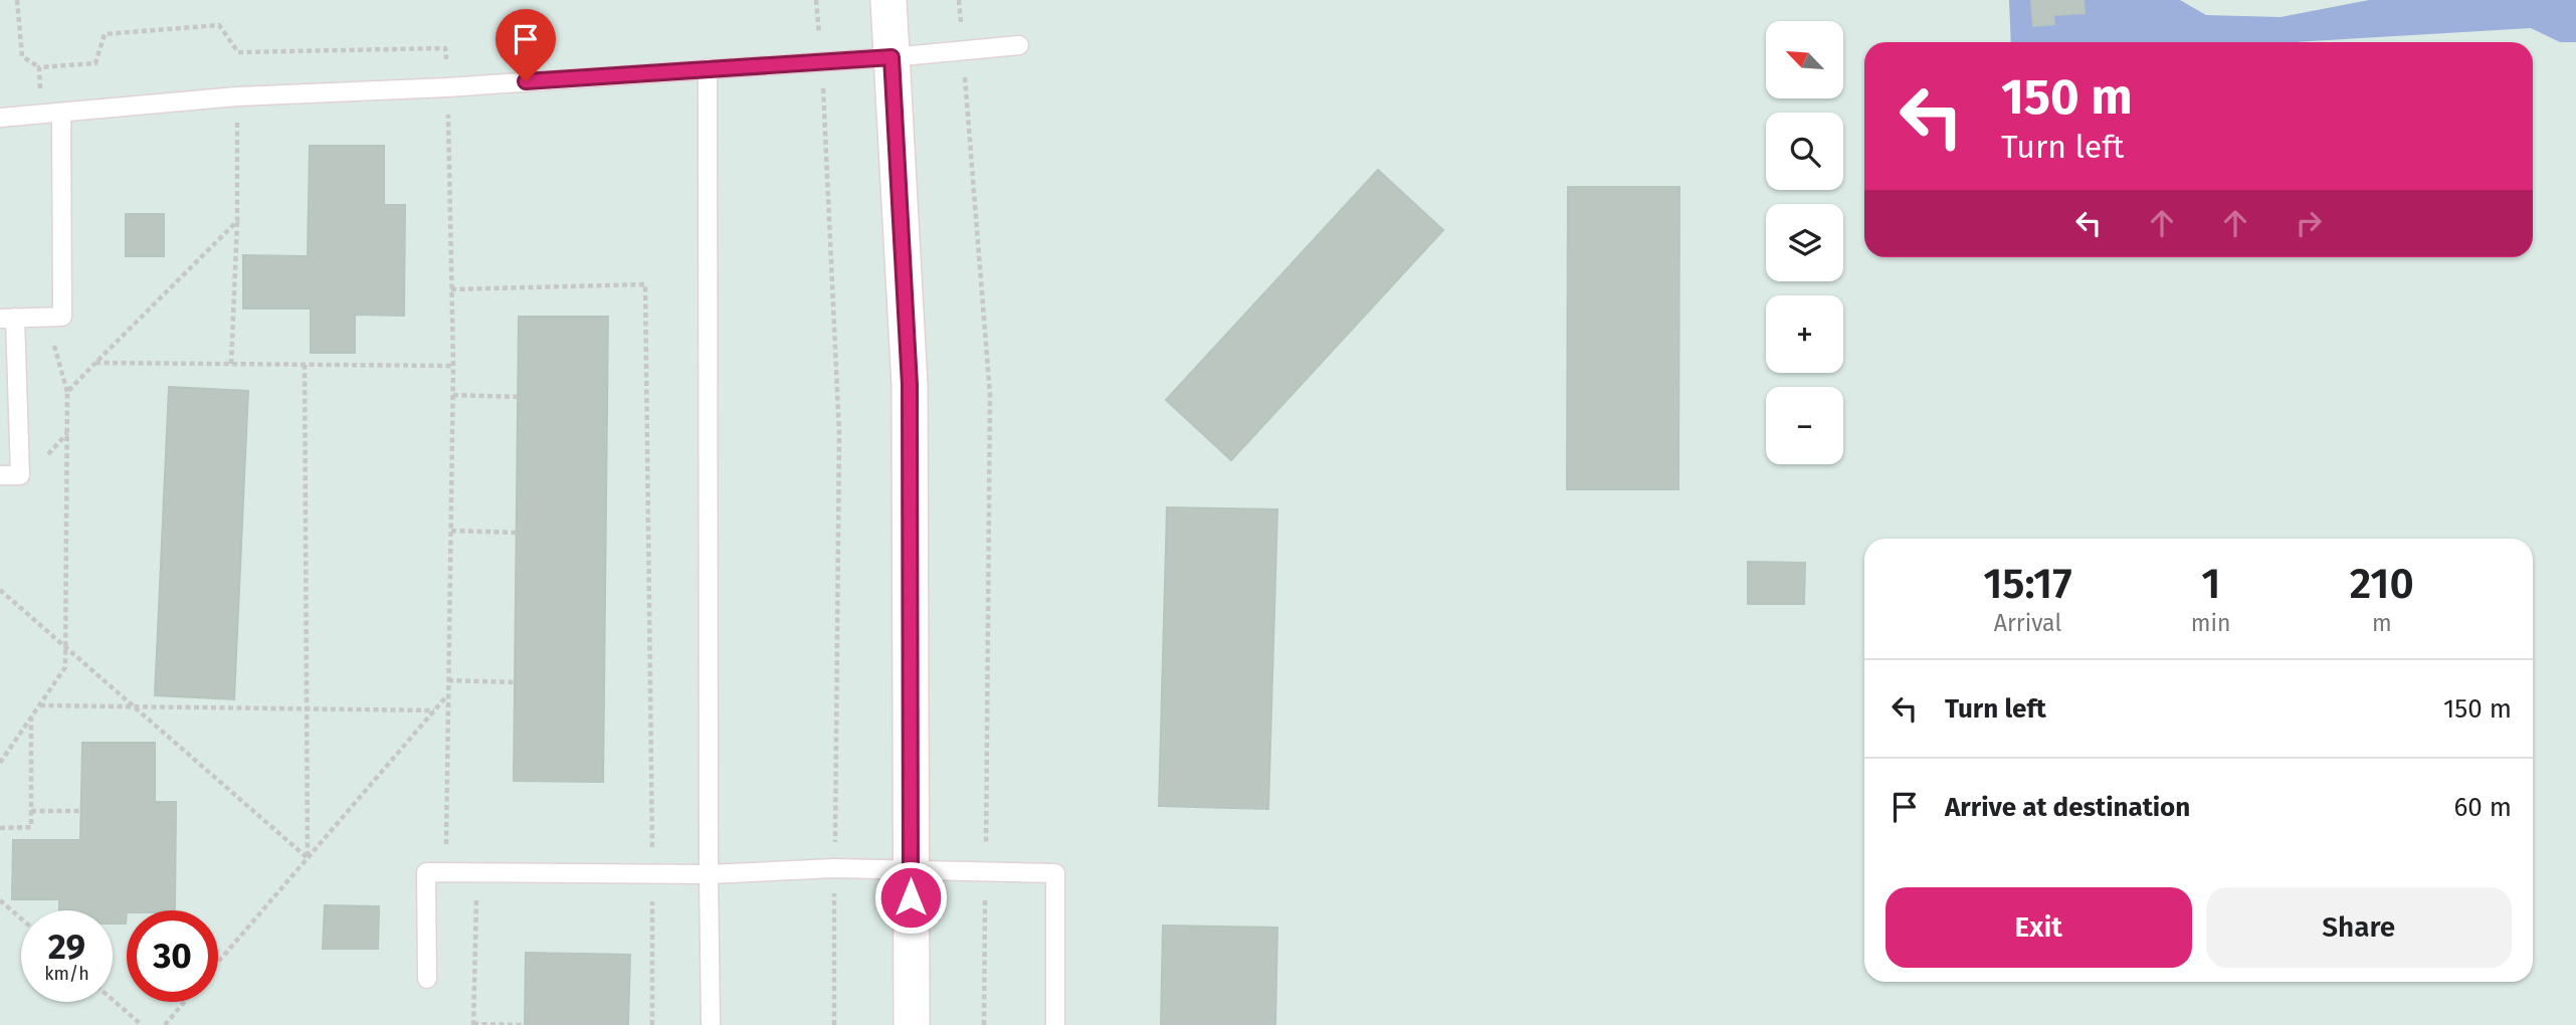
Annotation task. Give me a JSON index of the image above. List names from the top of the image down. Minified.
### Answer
{"north":"top left","page":{"map_buttons":["+","−"],"turn":["150 m","Turn left"],"eta":["15:17","Arrival","1","min","210","m"],"list":[{"name":"Turn left","value":"150 m"},{"name":"Arrive at destination","value":"60 m"}],"buttons":["Exit","Share"],"speed":"29 km/h","limit":"30"}}
